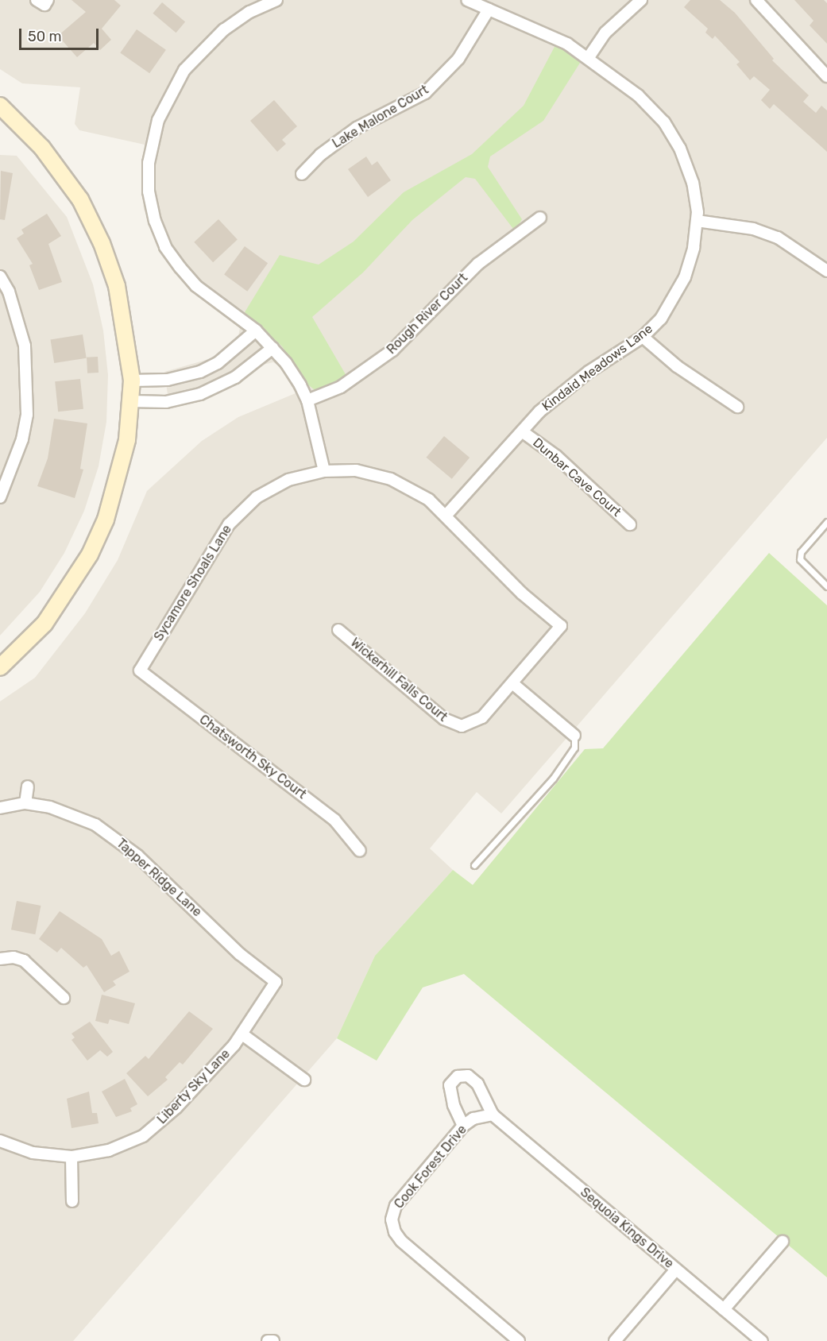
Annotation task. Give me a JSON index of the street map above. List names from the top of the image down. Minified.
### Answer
{"streets":{"street":["Lake Malone Court","Rough River Court","Kindaid Meadows Lane","Dunbar Cave Court","Sycamore Shoals Lane","Wickerhill Falls Court","Chatsworth Sky Court","Tapper Ridge Lane","Liberty Sky Lane","Cook Forest Drive","Sequoia Kings Drive"]},"crossings":[["Lake Malone Court","Kindaid Meadows Lane"],["Kindaid Meadows Lane","Dunbar Cave Court"],["Kindaid Meadows Lane","Sycamore Shoals Lane"],["Sycamore Shoals Lane","Wickerhill Falls Court"],["Sycamore Shoals Lane","Chatsworth Sky Court"],["Tapper Ridge Lane","Liberty Sky Lane"],["Cook Forest Drive","Sequoia Kings Drive"]],"scale_bar":"50 m"}
